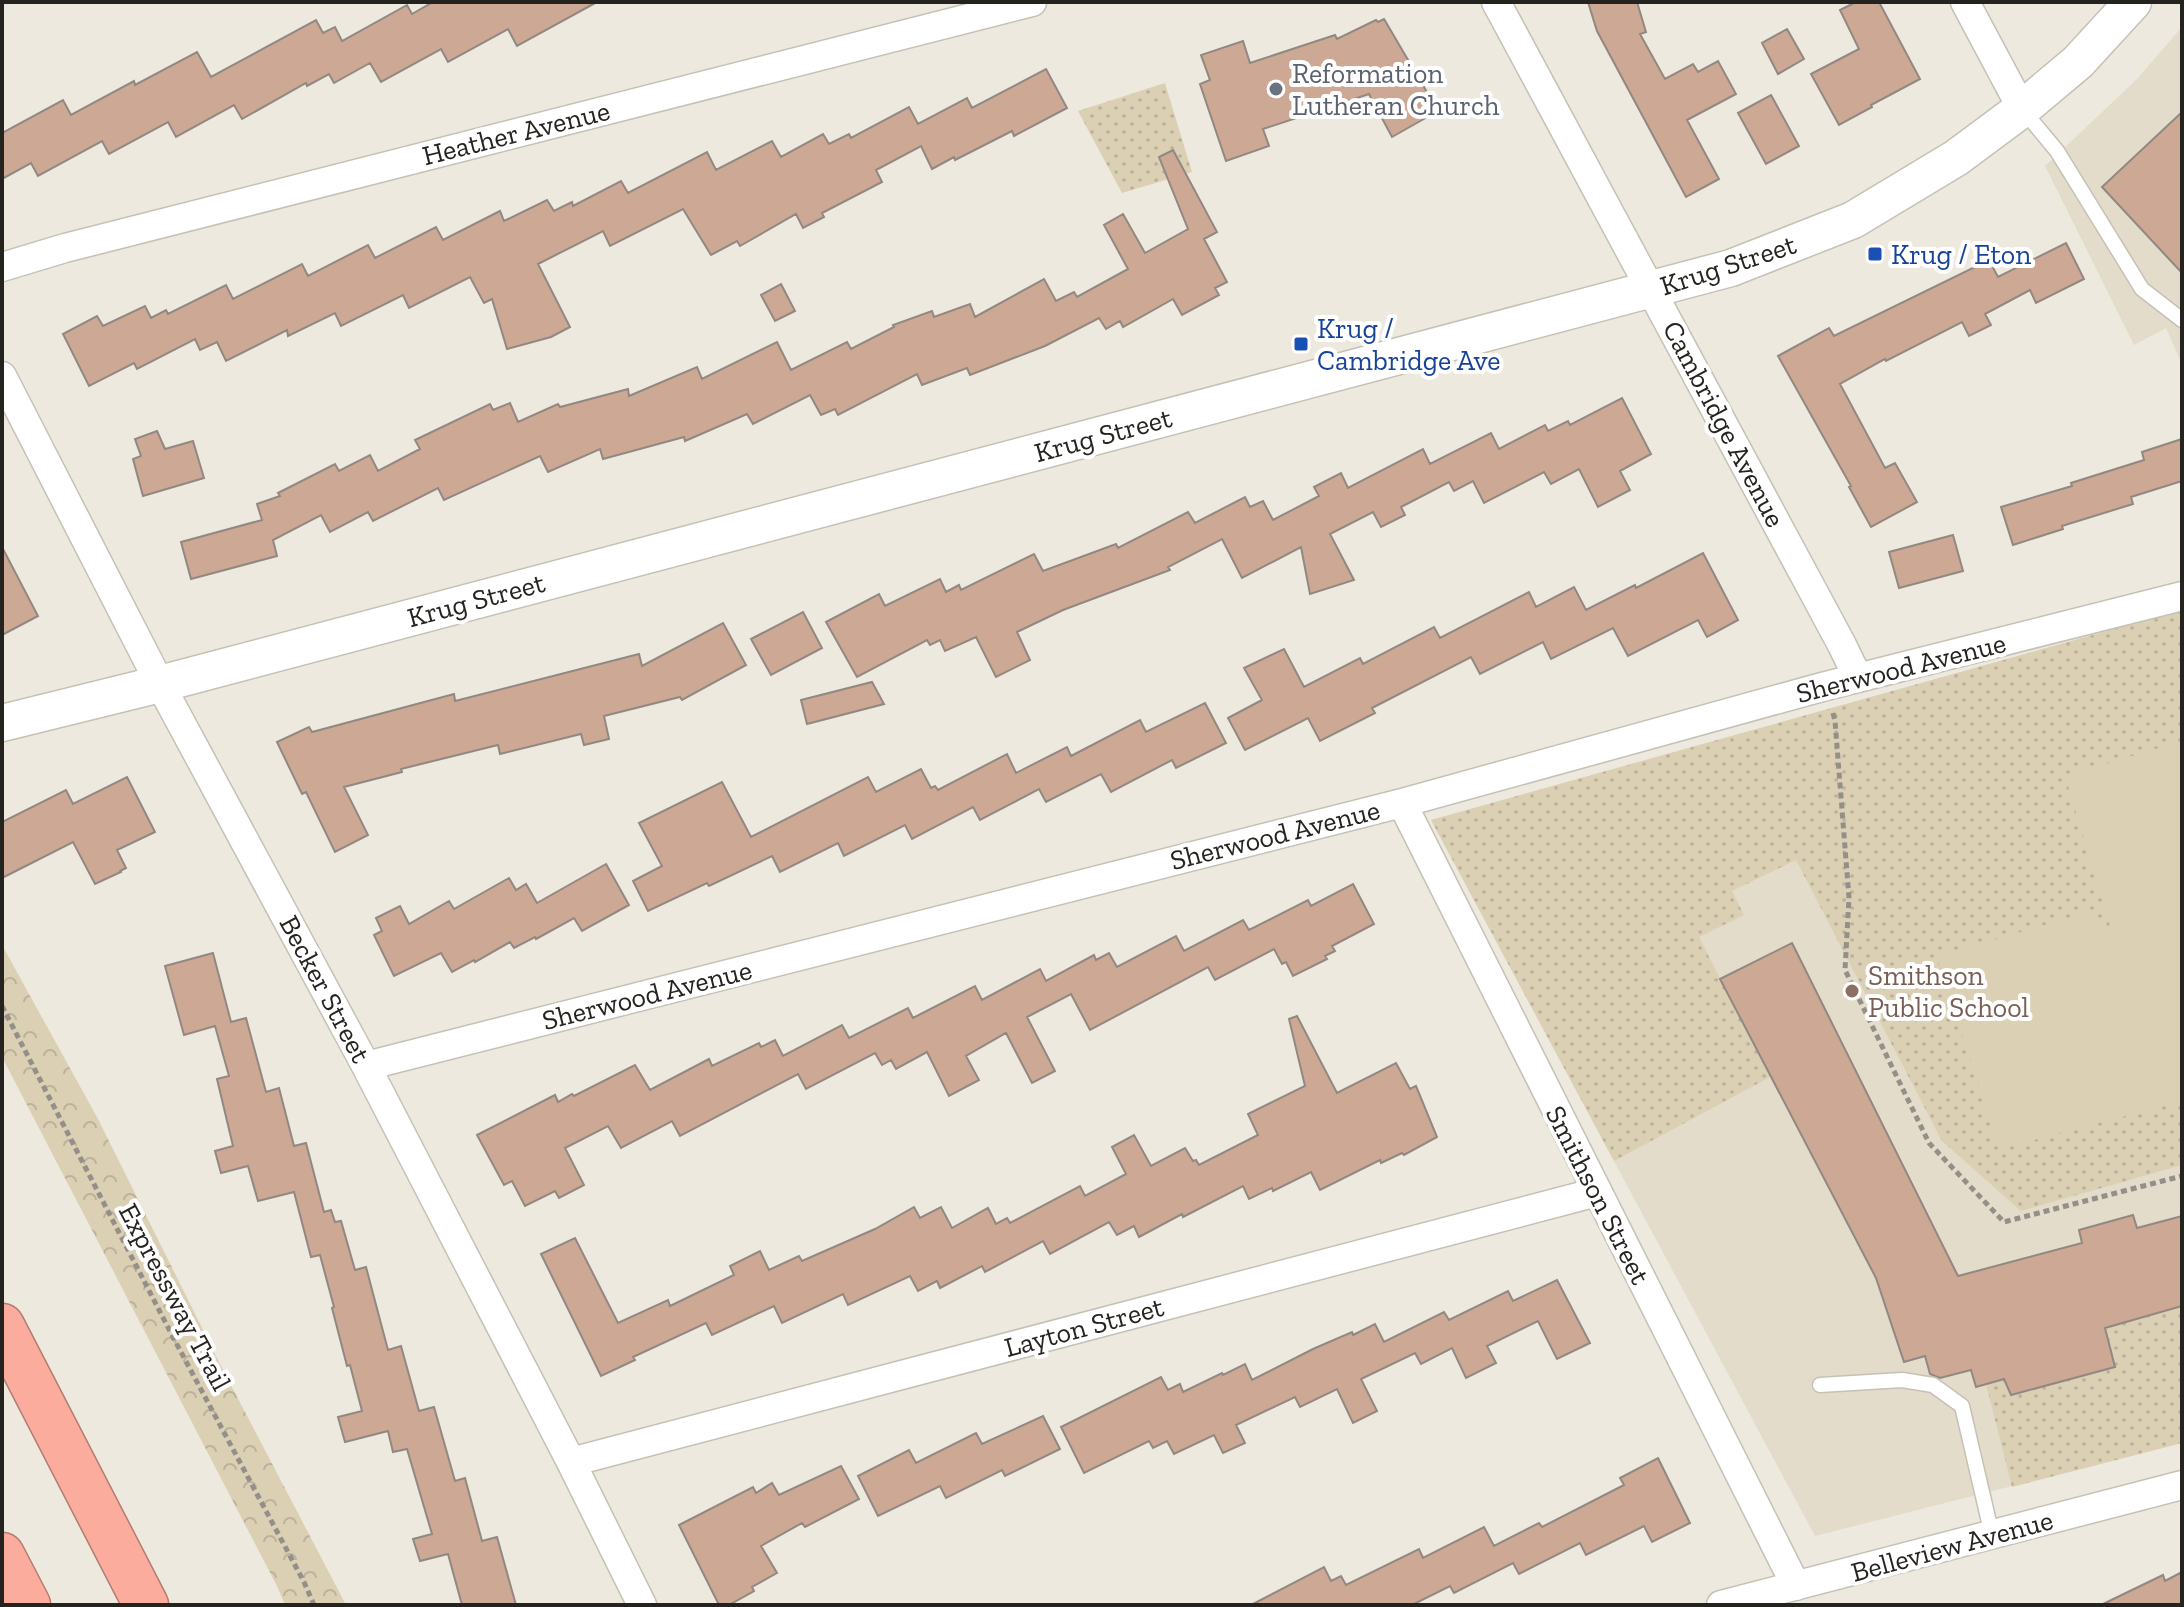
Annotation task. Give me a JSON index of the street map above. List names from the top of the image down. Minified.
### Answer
{"streets":{"street":["Heather Avenue","Krug Street","Cambridge Avenue","Sherwood Avenue","Becker Street","Smithson Street","Layton Street","Belleview Avenue"],"path":["Expressway Trail"]},"crossings":[["Krug Street","Cambridge Avenue"],["Krug Street","Becker Street"],["Cambridge Avenue","Sherwood Avenue"],["Sherwood Avenue","Becker Street"],["Sherwood Avenue","Smithson Street"],["Becker Street","Layton Street"],["Smithson Street","Layton Street"],["Smithson Street","Belleview Avenue"]],"places":{"other":["Reformation Lutheran Church","Smithson Public School"],"transit":["Krug / Eton","Krug / Cambridge Ave"]}}
